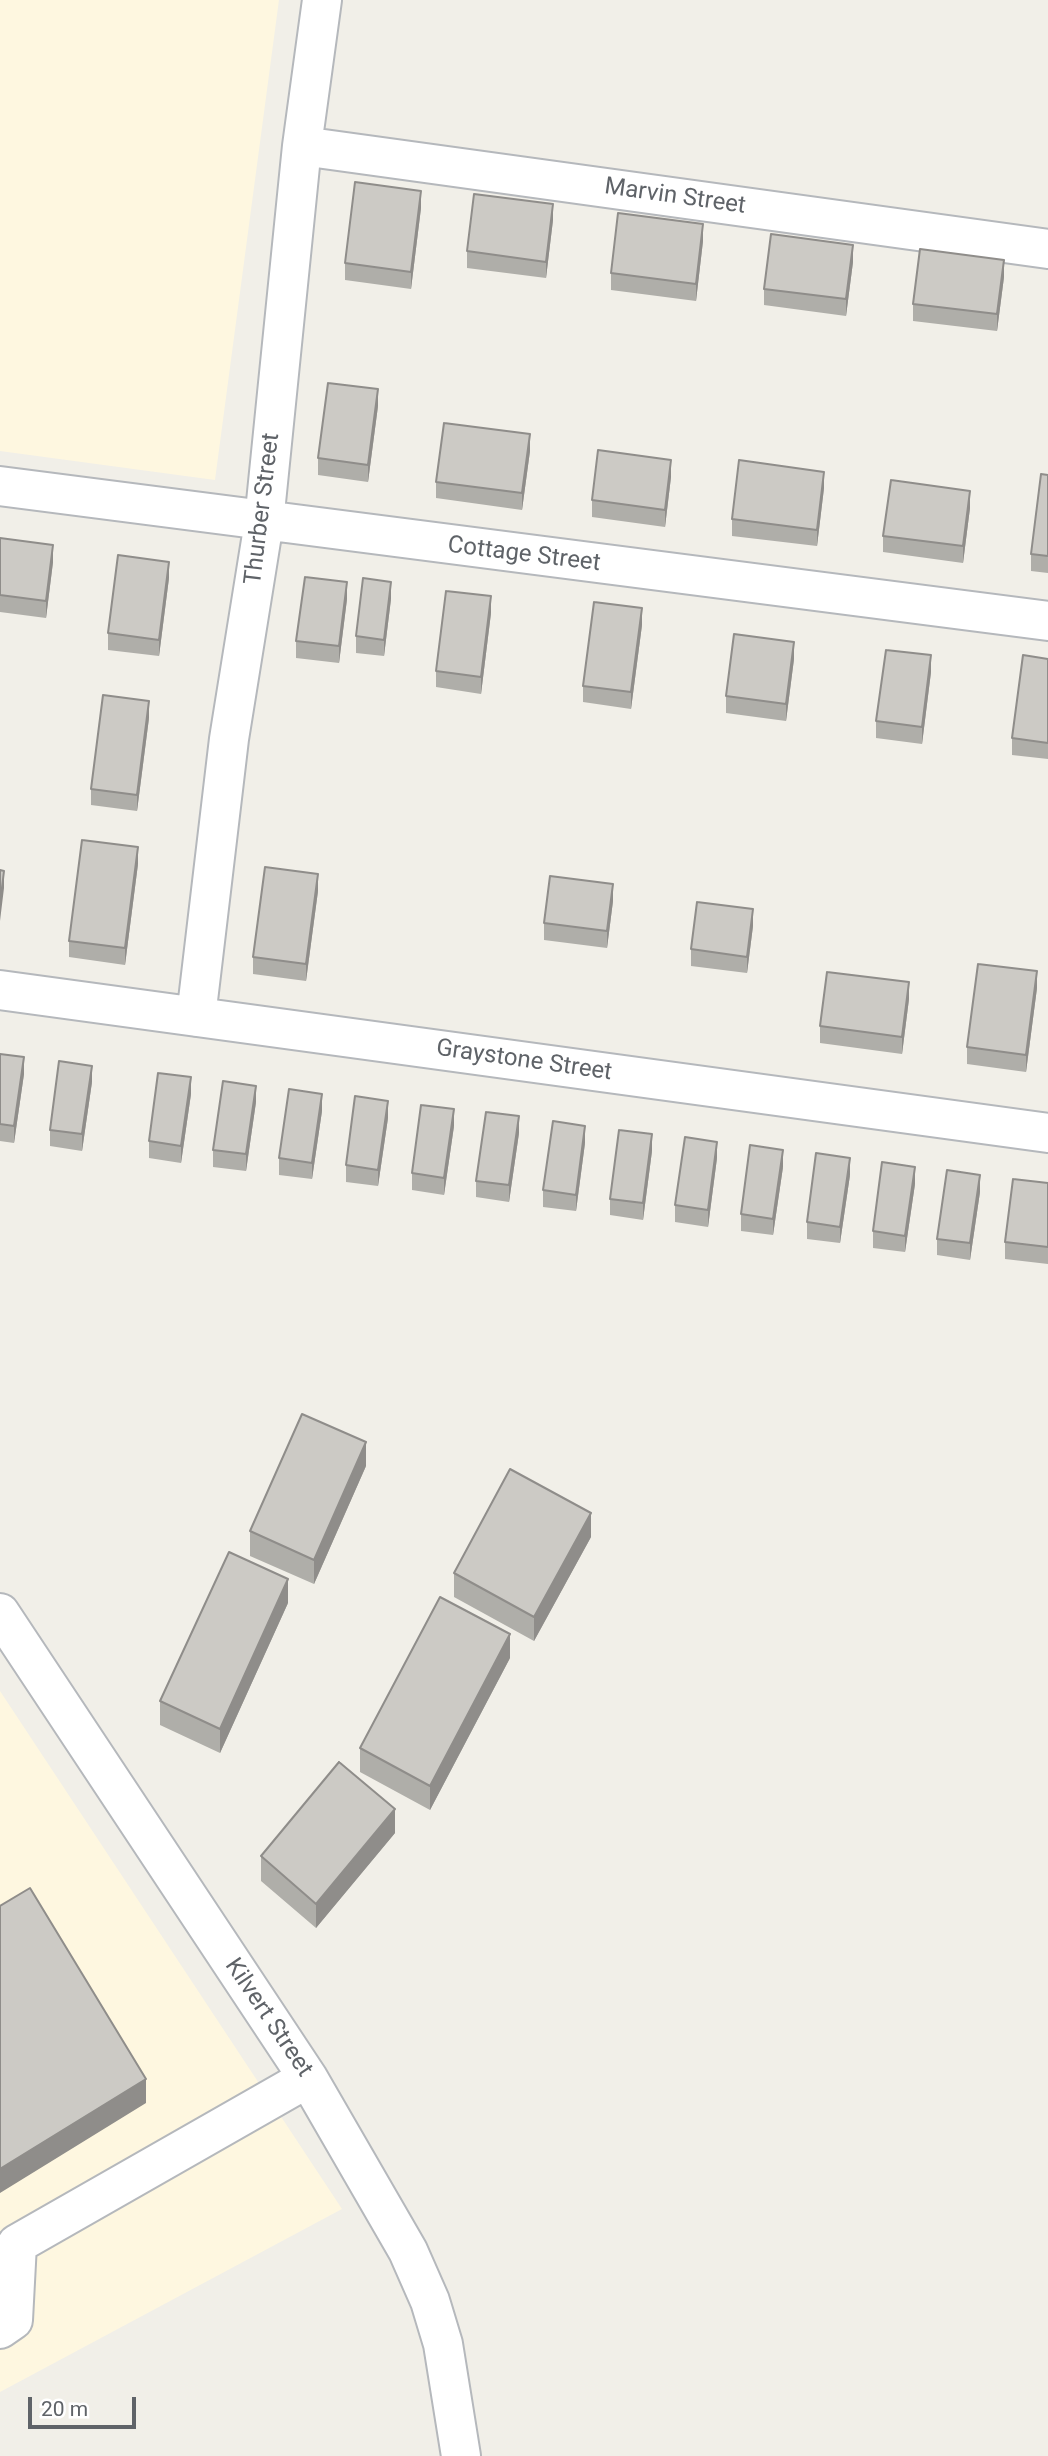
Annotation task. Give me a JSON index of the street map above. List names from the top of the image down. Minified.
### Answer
{"streets":{"street":["Marvin Street","Thurber Street","Cottage Street","Graystone Street","Kilvert Street"]},"crossings":[["Marvin Street","Thurber Street"],["Thurber Street","Cottage Street"],["Thurber Street","Graystone Street"]],"scale_bar":"20 m"}
